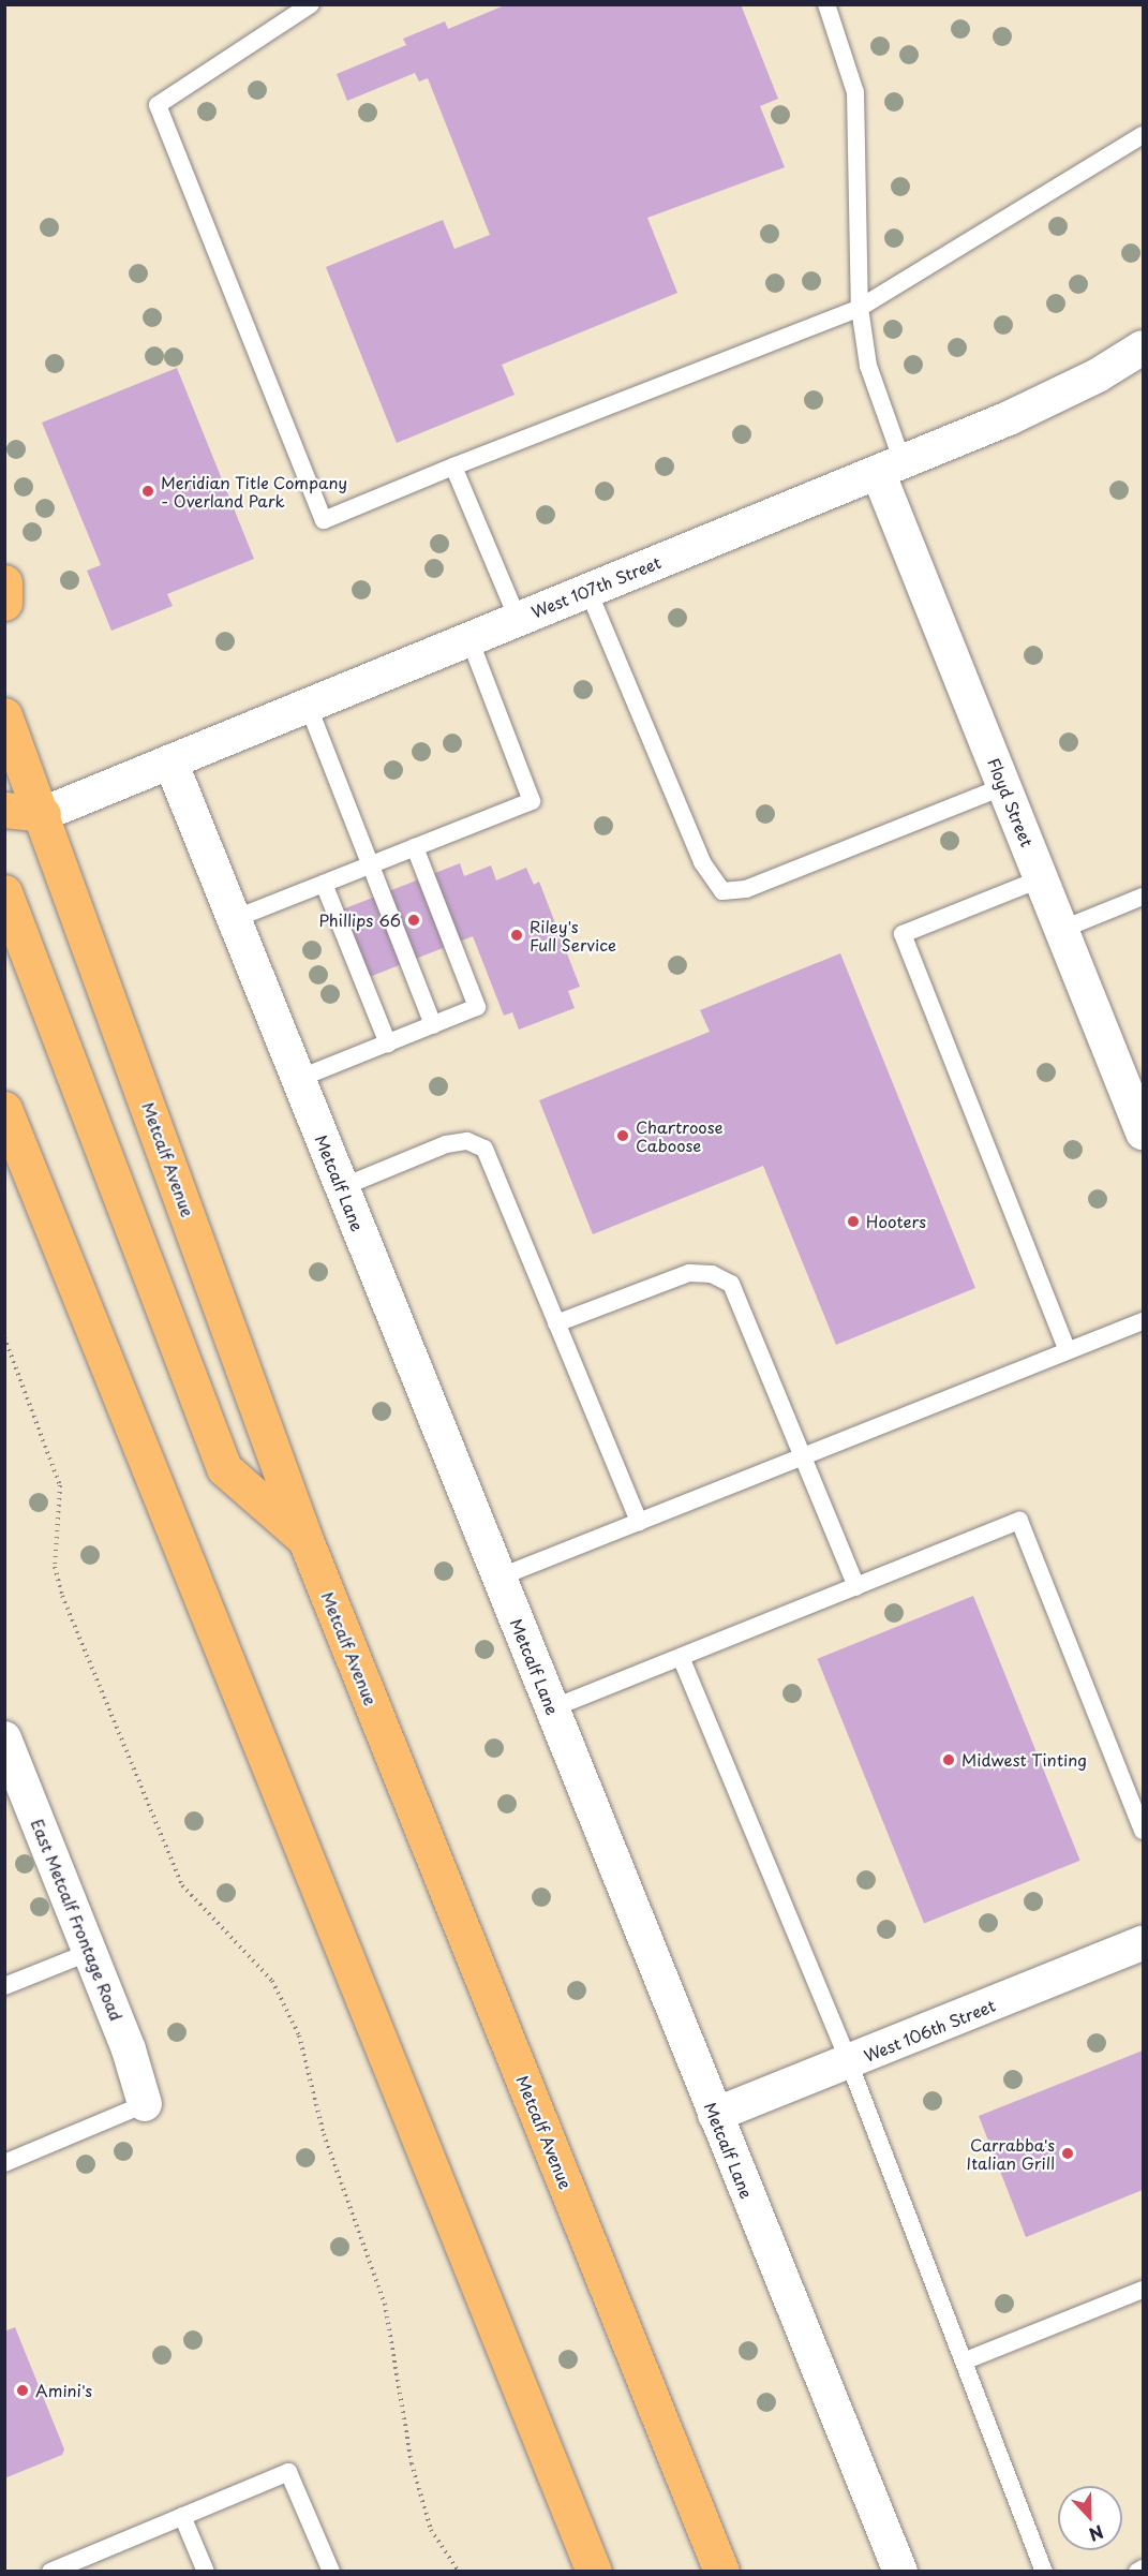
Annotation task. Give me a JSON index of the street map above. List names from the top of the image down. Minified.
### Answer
{"streets":{"main road":["Metcalf Avenue"],"street":["West 107th Street","Floyd Street","Metcalf Lane","East Metcalf Frontage Road","West 106th Street"]},"crossings":[["West 107th Street","Floyd Street"],["West 107th Street","Metcalf Avenue"],["West 107th Street","Metcalf Lane"],["Metcalf Lane","West 106th Street"]],"places":["Meridian Title Company - Overland Park","Phillips 66","Riley's Full Service","Chartroose Caboose","Hooters","Midwest Tinting","Carrabba's Italian Grill","Amini's"],"north":"bottom"}
